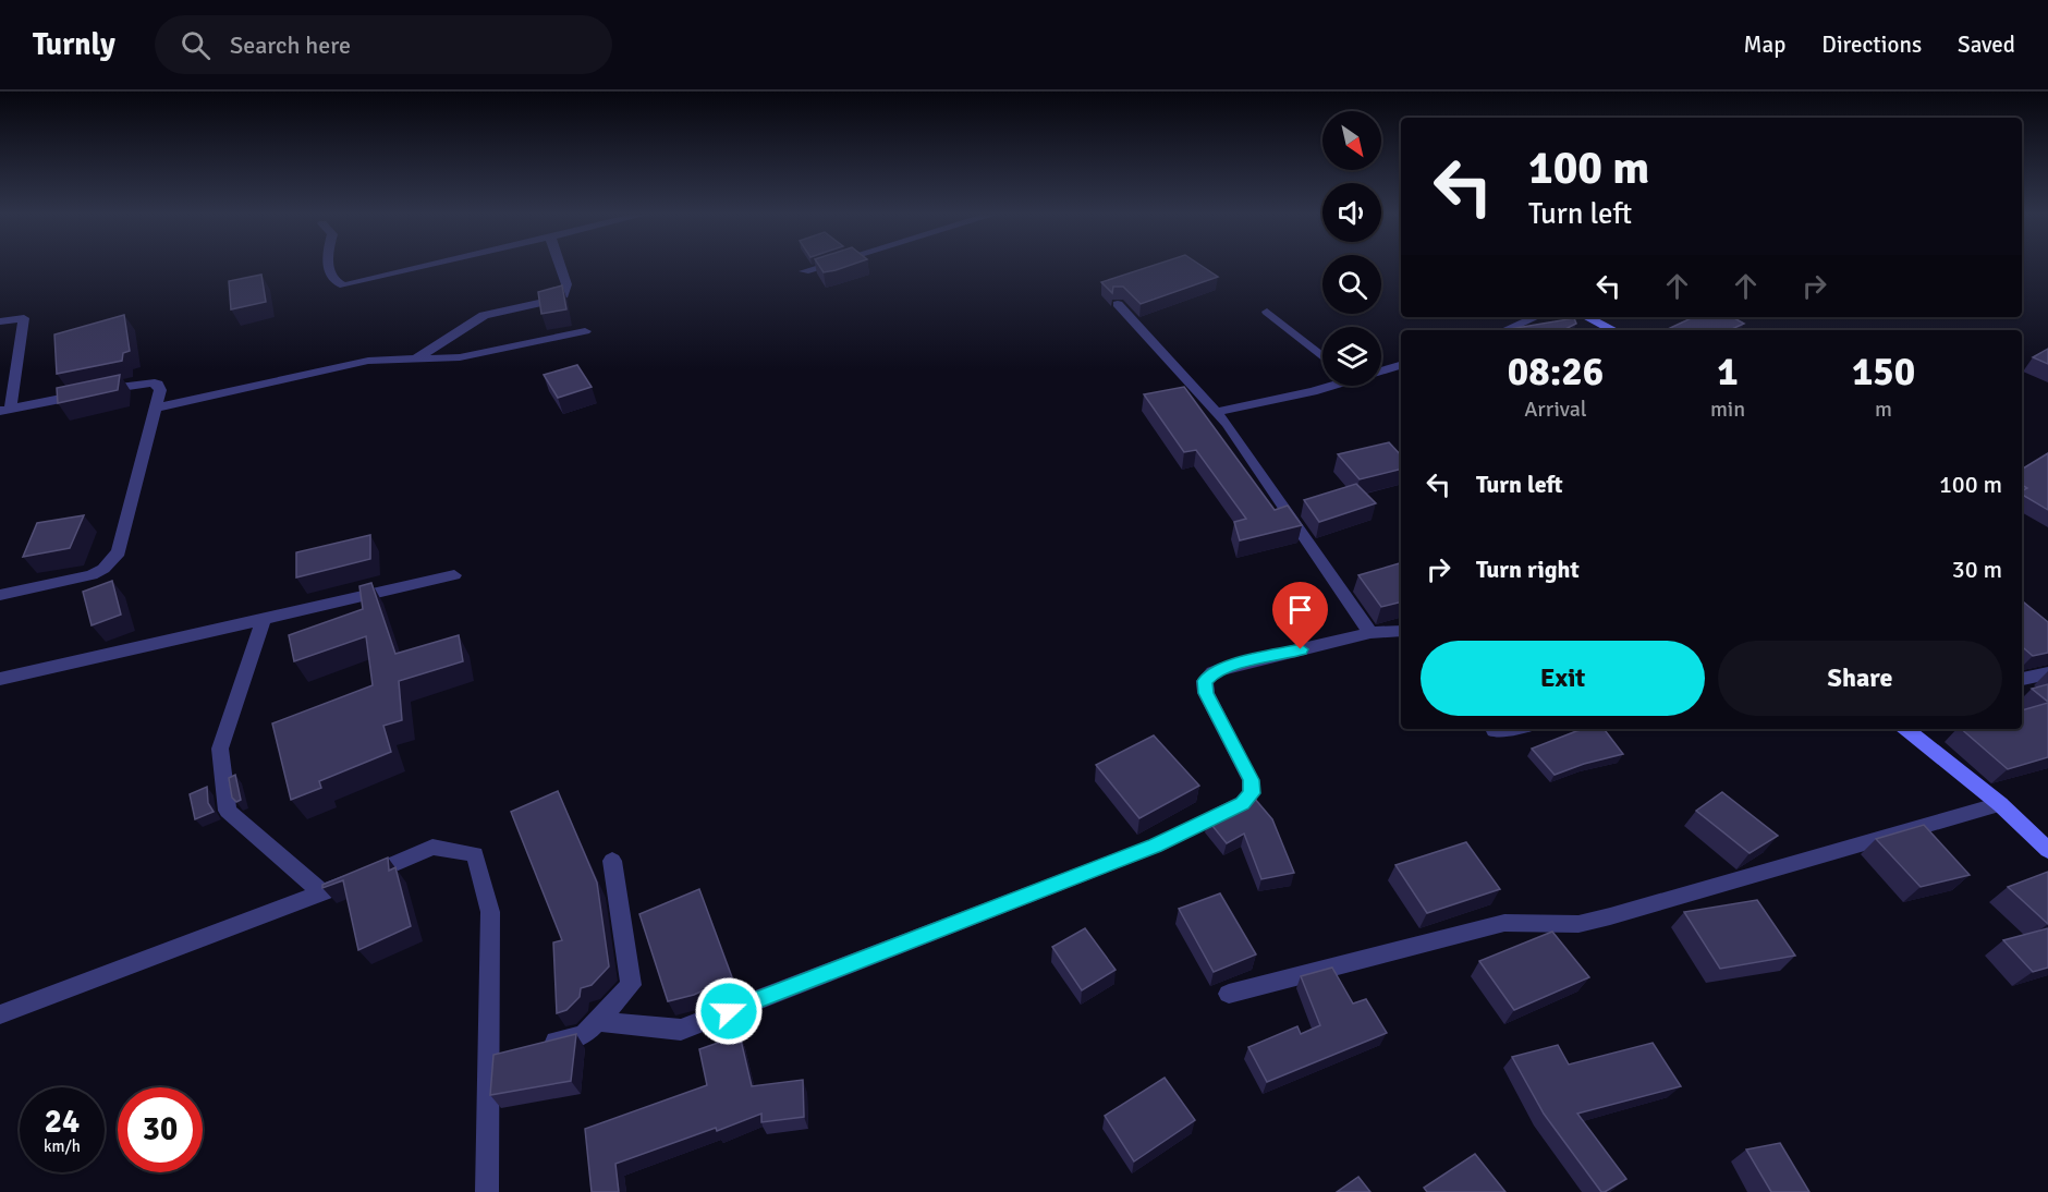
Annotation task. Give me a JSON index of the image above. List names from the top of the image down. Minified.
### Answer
{"north":"bottom right","page":{"header":"Turnly","search":"Search here","nav":["Map","Directions","Saved"],"turn":["100 m","Turn left"],"eta":["08:26","Arrival","1","min","150","m"],"list":[{"name":"Turn left","value":"100 m"},{"name":"Turn right","value":"30 m"}],"buttons":["Exit","Share"],"speed":"24 km/h","limit":"30"}}
